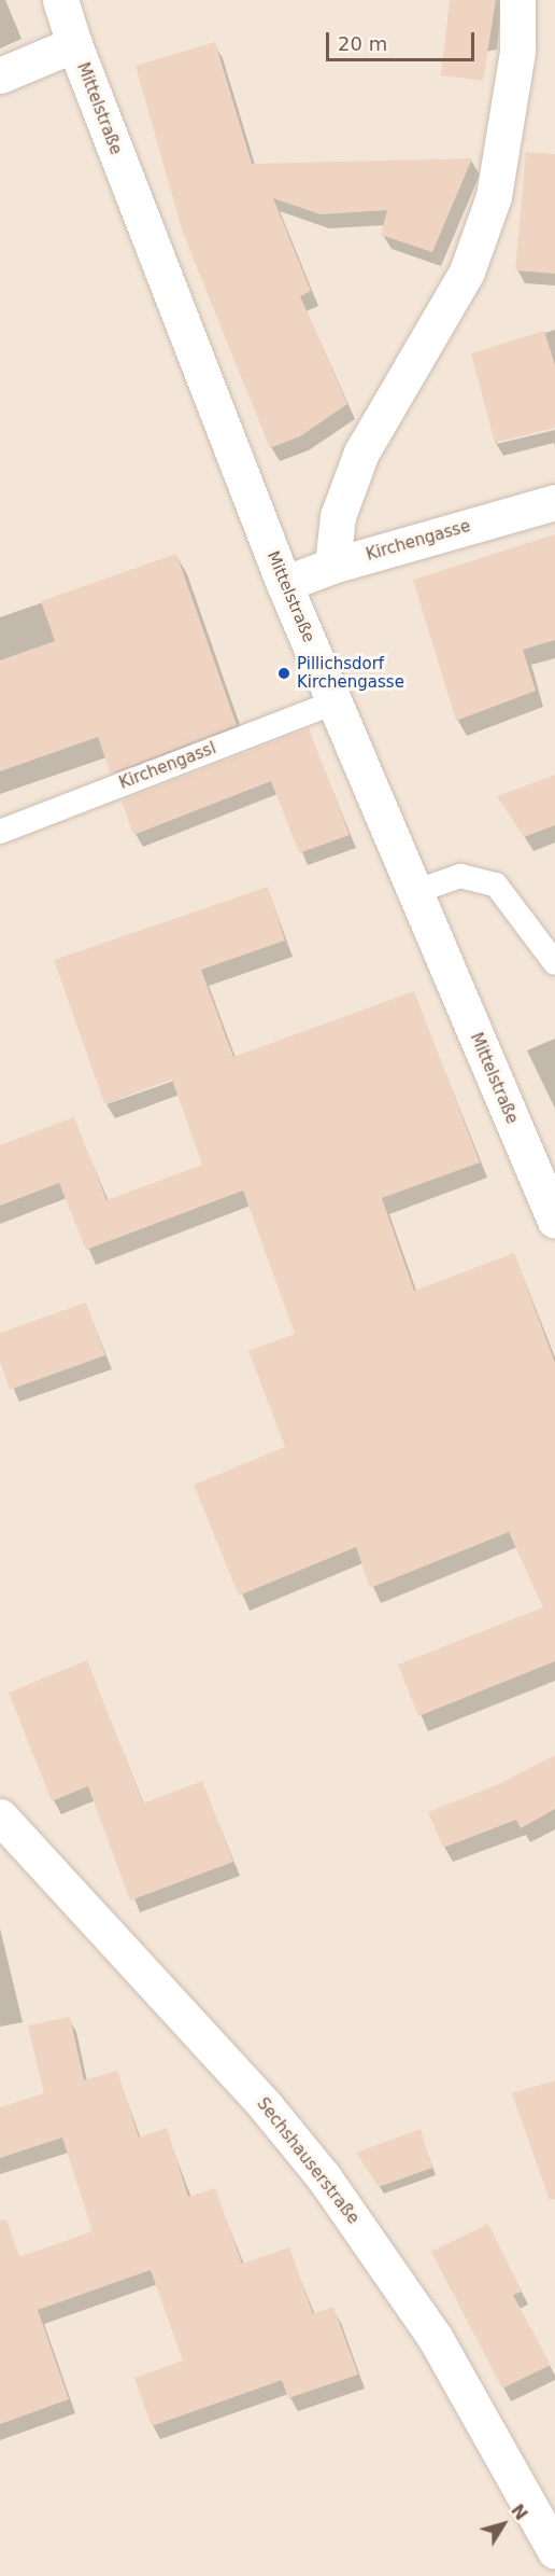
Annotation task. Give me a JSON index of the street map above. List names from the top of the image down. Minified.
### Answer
{"streets":{"street":["Mittelstraße","Kirchengasse","Sechshauserstraße"],"lane":["Kirchengassl"]},"crossings":[["Mittelstraße","Kirchengasse"],["Mittelstraße","Kirchengassl"]],"places":["Pillichsdorf Kirchengasse"],"scale_bar":"20 m","north":"top right"}
